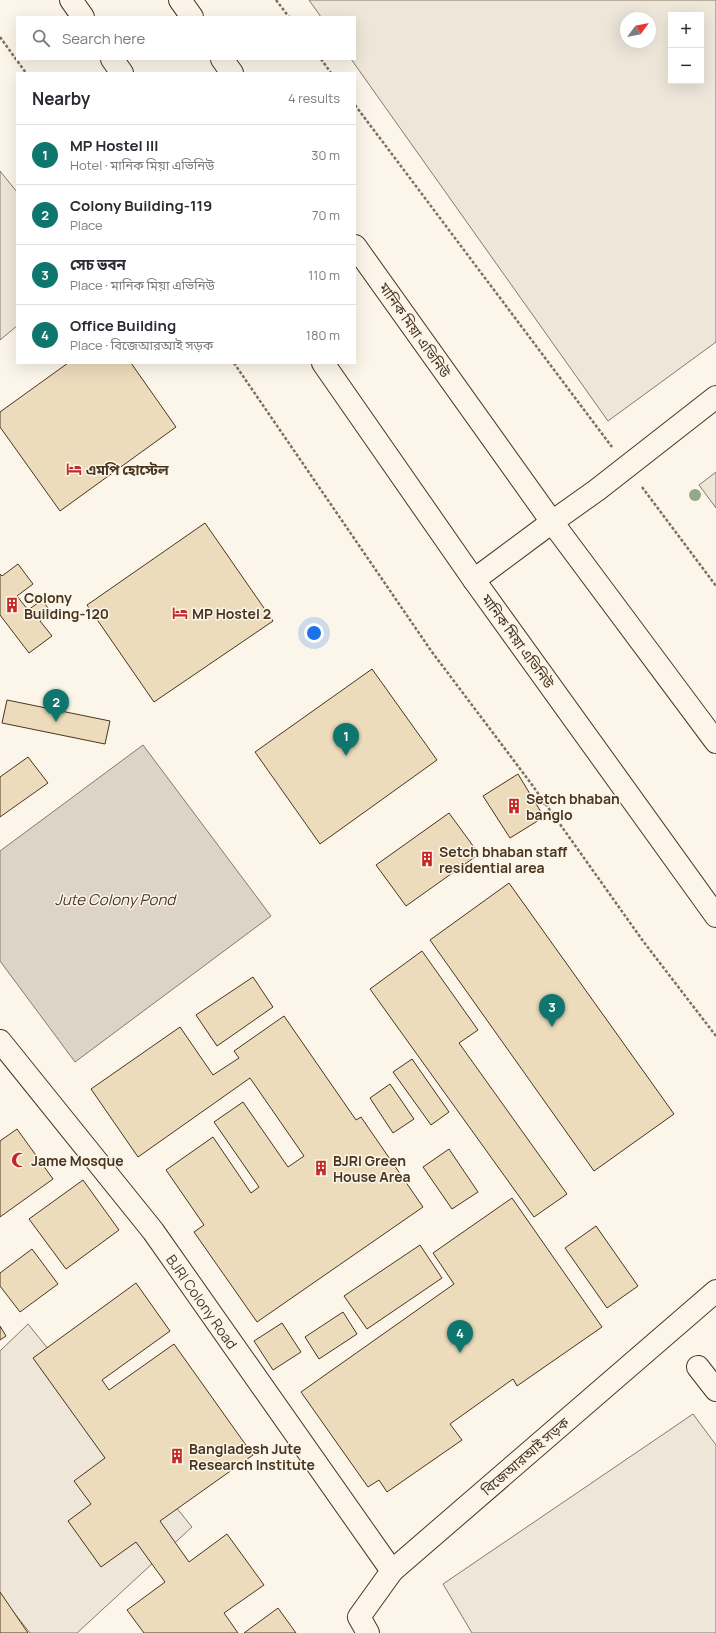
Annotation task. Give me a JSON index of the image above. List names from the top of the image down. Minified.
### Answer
{"streets":{"main road":["মানিক মিয়া এভিনিউ","BJRI Colony Road","বিজেআরআই সড়ক"]},"crossings":[["BJRI Colony Road","বিজেআরআই সড়ক"]],"water":["Jute Colony Pond"],"places":{"hotel":["এমপি হোস্টেল","MP Hostel 2"],"building":["Colony Building-120","Setch bhaban banglo","Setch bhaban staff residential area","BJRI Green House Area","Bangladesh Jute Research Institute"],"mosque":["Jame Mosque"]},"north":"top right","page":{"map_buttons":["+","−"],"search":"Search here","heading":["Nearby","4 results"],"list":[{"mark":"1","name":"MP Hostel III","note":"Hotel · মানিক মিয়া এভিনিউ","value":"30 m"},{"mark":"2","name":"Colony Building-119","note":"Place","value":"70 m"},{"mark":"3","name":"সেচ ভবন","note":"Place · মানিক মিয়া এভিনিউ","value":"110 m"},{"mark":"4","name":"Office Building","note":"Place · বিজেআরআই সড়ক","value":"180 m"}],"pins":["2","1","3","4"]}}
